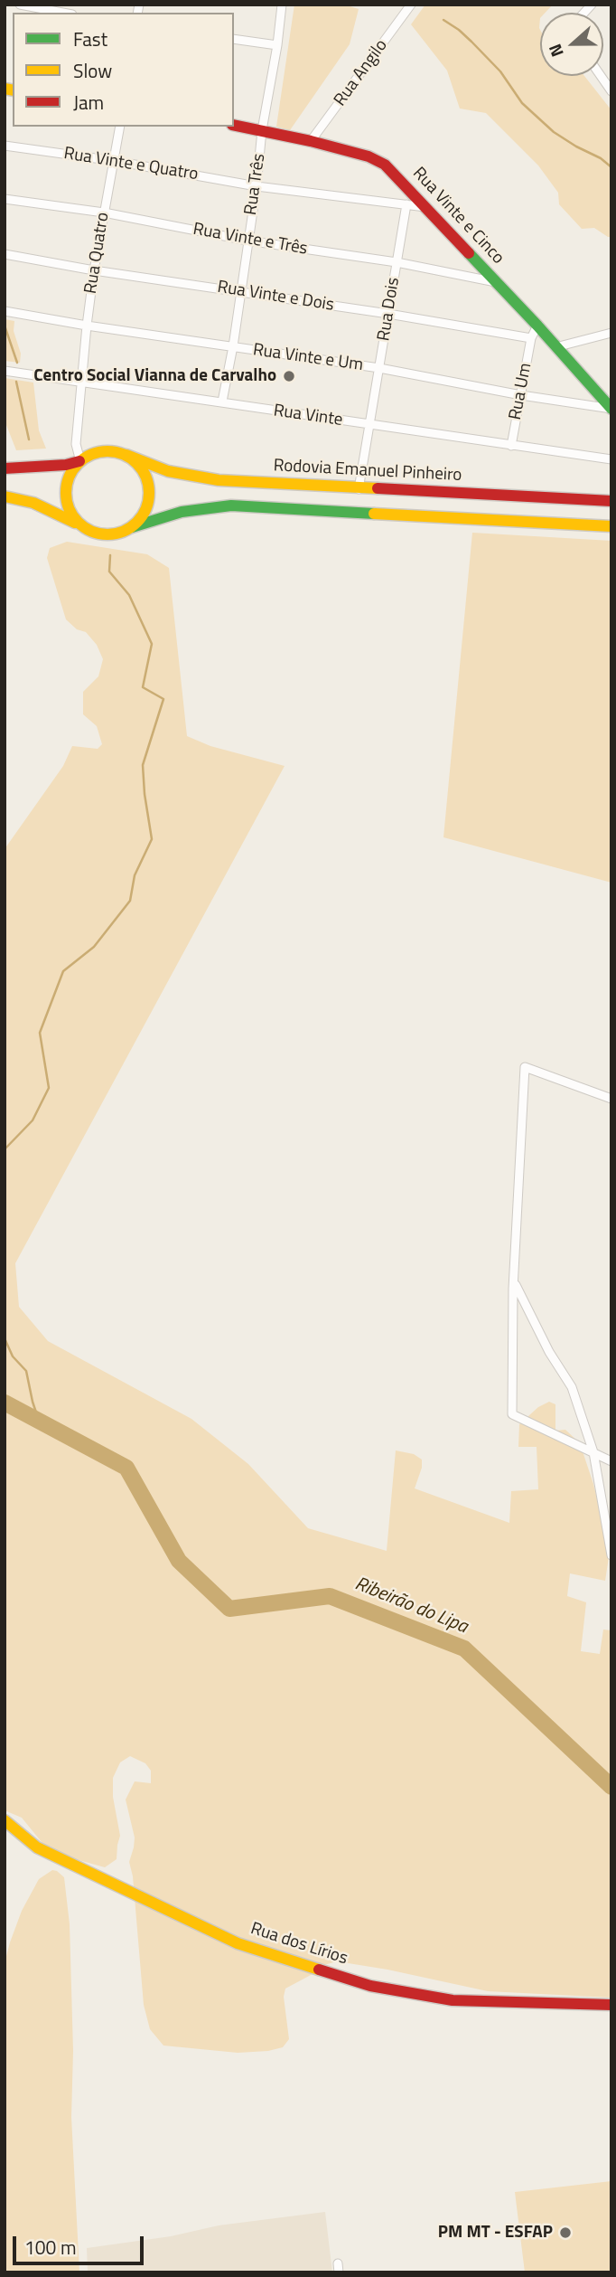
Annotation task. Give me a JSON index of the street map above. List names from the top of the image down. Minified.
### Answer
{"streets":{"main road":["Rua Vinte e Cinco","Rodovia Emanuel Pinheiro","Rua dos Lírios"],"street":["Rua Angilo","Rua Vinte e Quatro","Rua Três","Rua Vinte e Três","Rua Quatro","Rua Vinte e Dois","Rua Dois","Rua Vinte e Um","Rua Um","Rua Vinte"]},"crossings":[["Rua Angilo","Rua Vinte e Cinco"],["Rua Vinte e Quatro","Rua Três"],["Rua Vinte e Quatro","Rua Quatro"],["Rua Três","Rua Vinte e Cinco"],["Rua Três","Rua Vinte e Três"],["Rua Três","Rua Vinte e Dois"],["Rua Três","Rua Vinte e Um"],["Rua Três","Rua Vinte"],["Rua Vinte e Cinco","Rua Vinte e Três"],["Rua Vinte e Cinco","Rua Vinte e Um"],["Rua Vinte e Três","Rua Quatro"],["Rua Vinte e Três","Rua Dois"],["Rua Quatro","Rua Vinte e Dois"],["Rua Quatro","Rua Vinte e Um"],["Rua Quatro","Rua Vinte"],["Rua Quatro","Rodovia Emanuel Pinheiro"],["Rua Vinte e Dois","Rua Dois"],["Rua Vinte e Dois","Rua Um"],["Rua Dois","Rua Vinte e Um"],["Rua Dois","Rua Vinte"],["Rua Dois","Rodovia Emanuel Pinheiro"],["Rua Vinte e Um","Rua Um"],["Rua Um","Rua Vinte"]],"water":["Ribeirão do Lipa"],"places":["Centro Social Vianna de Carvalho","PM MT - ESFAP"],"legend":["Fast","Slow","Jam"],"scale_bar":"100 m","north":"left"}
